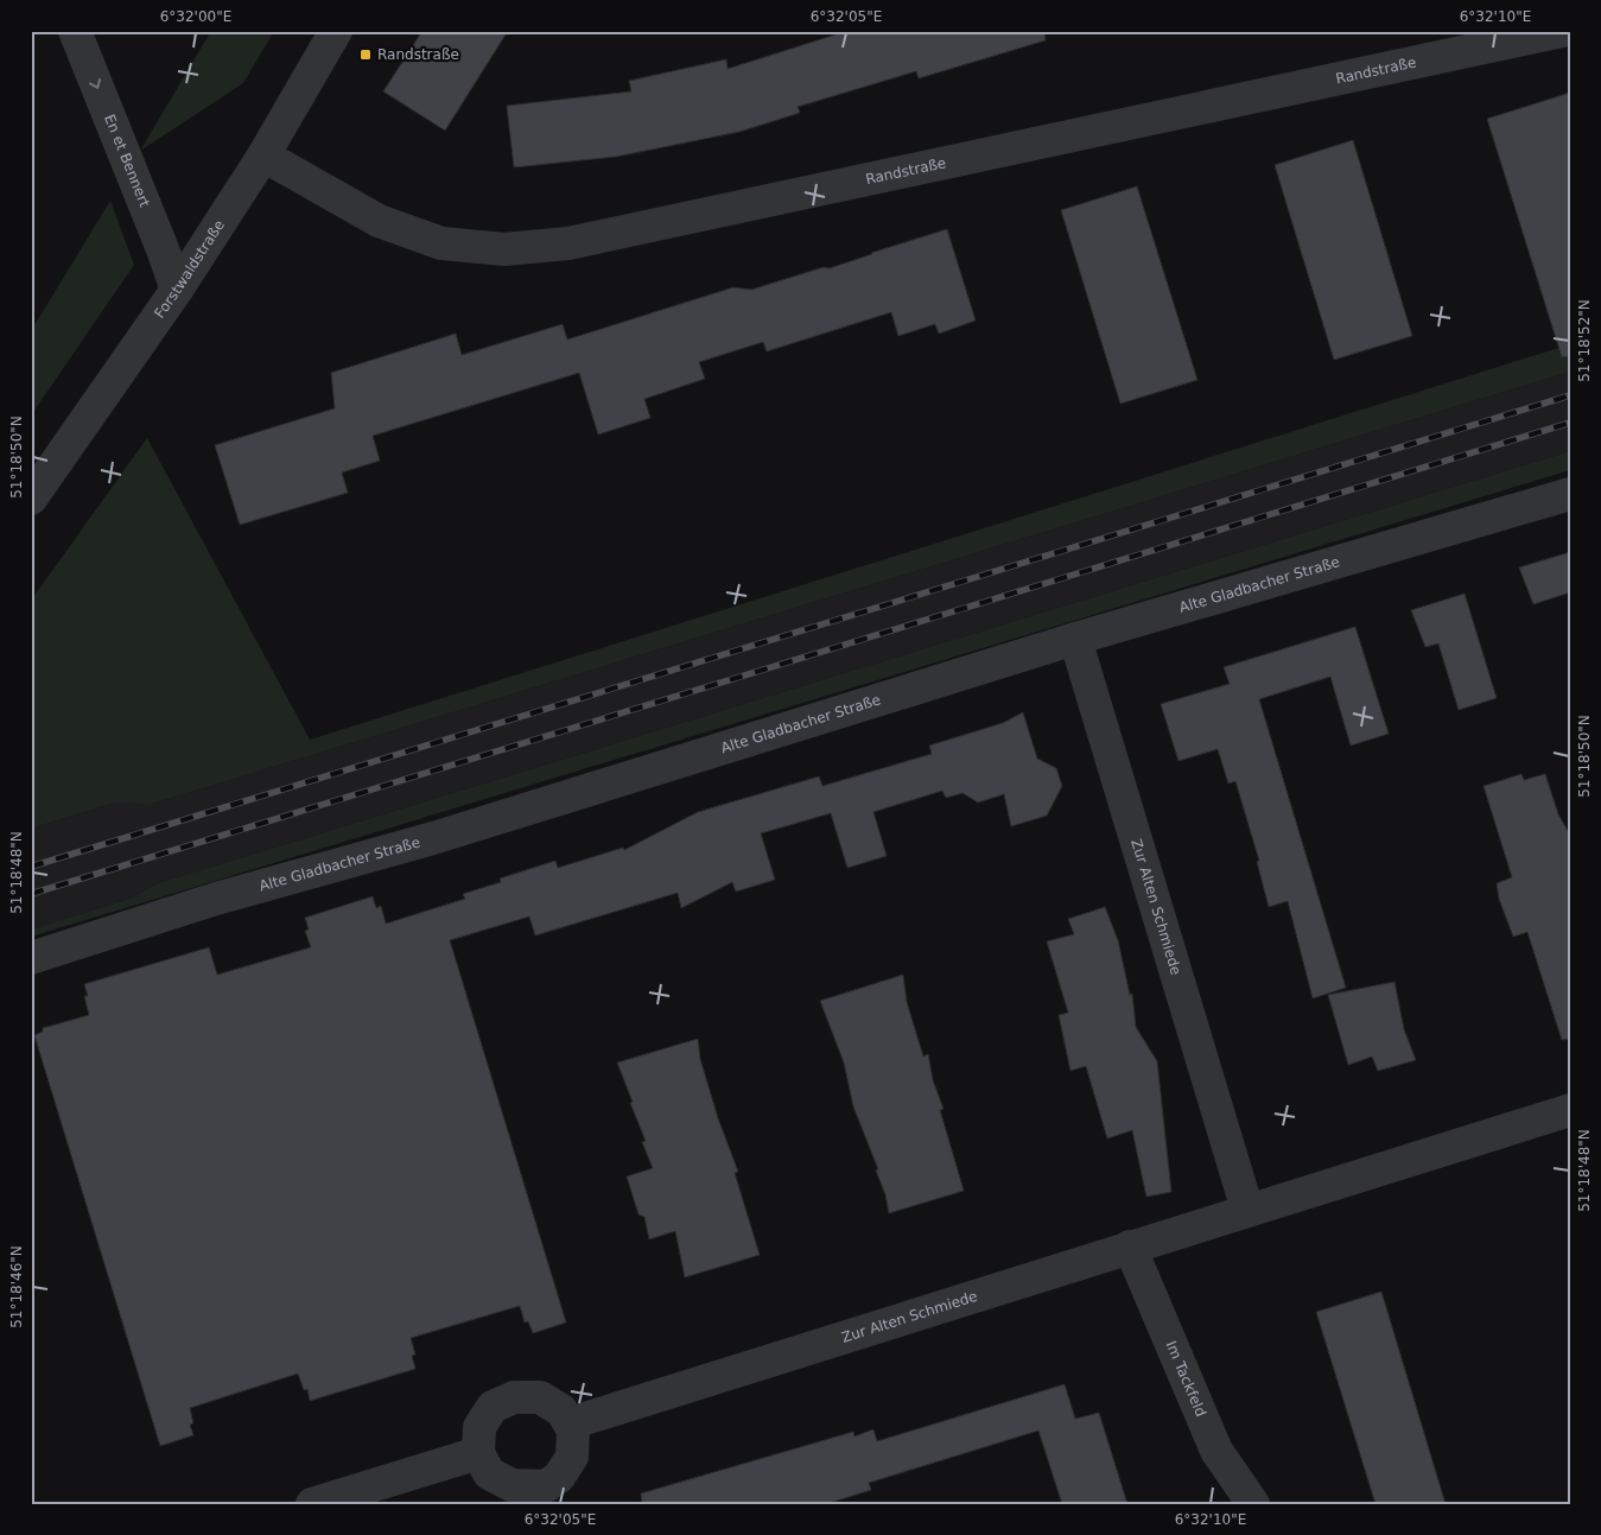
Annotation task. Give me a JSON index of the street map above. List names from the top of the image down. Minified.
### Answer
{"streets":{"street":["Randstraße","En et Bennert","Forstwaldstraße","Alte Gladbacher Straße","Zur Alten Schmiede","Im Tackfeld"]},"crossings":[["Randstraße","Forstwaldstraße"],["En et Bennert","Forstwaldstraße"],["Alte Gladbacher Straße","Zur Alten Schmiede"],["Zur Alten Schmiede","Im Tackfeld"]],"one_way":["En et Bennert"],"places":{"transit":["Randstraße"]},"coordinates":["6°32'00\"E","6°32'05\"E","6°32'10\"E","51°18'52\"N","51°18'50\"N","51°18'48\"N","51°18'46\"N"]}
